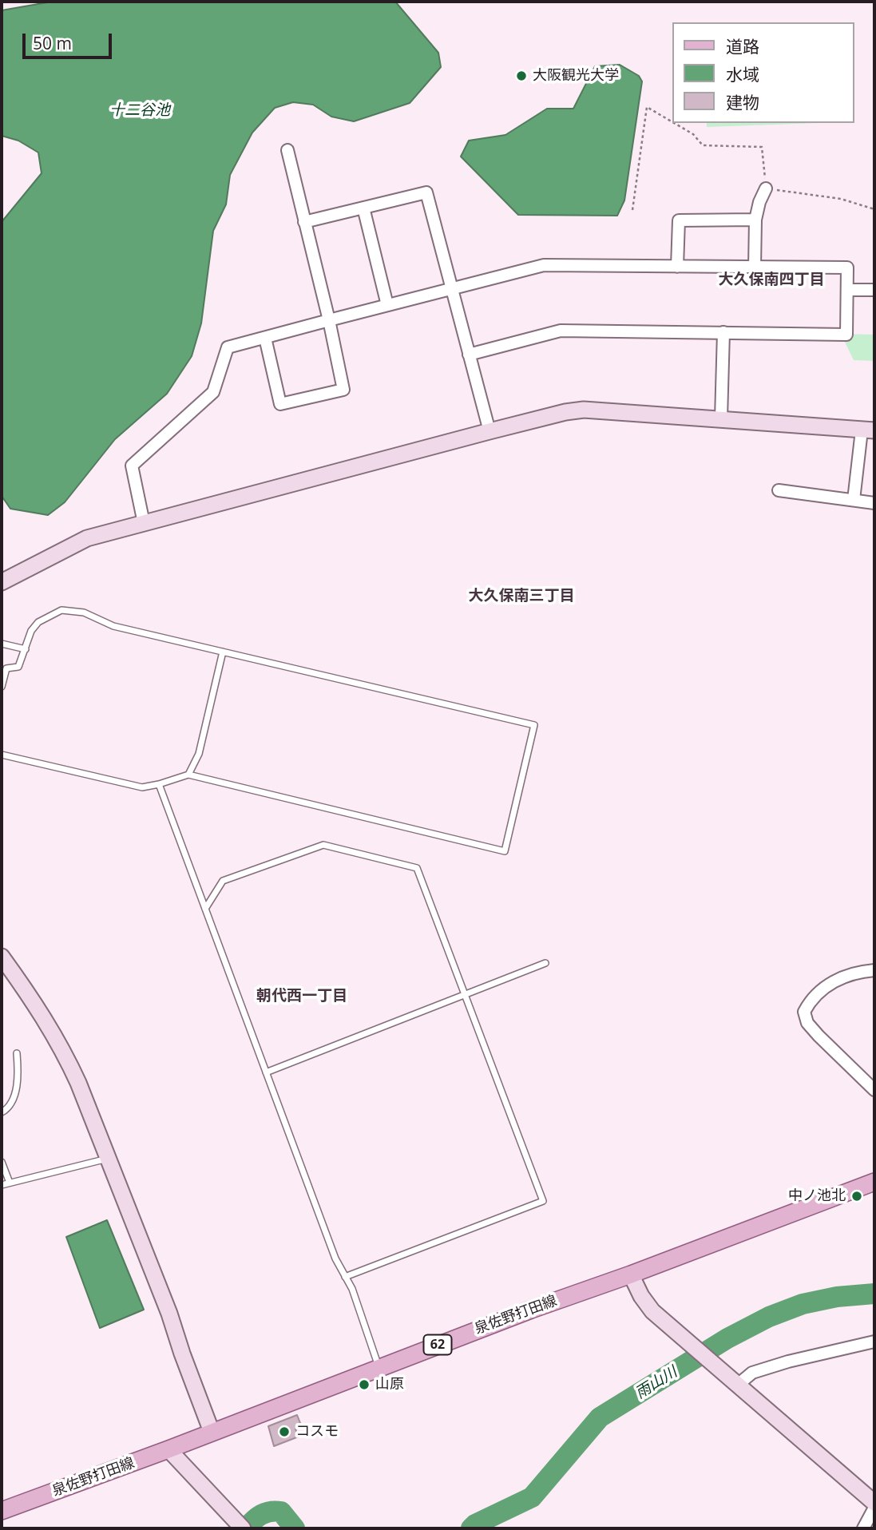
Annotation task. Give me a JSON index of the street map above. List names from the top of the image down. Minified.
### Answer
{"streets":{"main road":["泉佐野打田線","62"]},"districts":["大久保南四丁目","大久保南三丁目","朝代西一丁目"],"water":["十二谷池","雨山川"],"places":["大阪観光大学","中ノ池北","山原","コスモ"],"legend":["道路","水域","建物"],"scale_bar":"50 m"}
